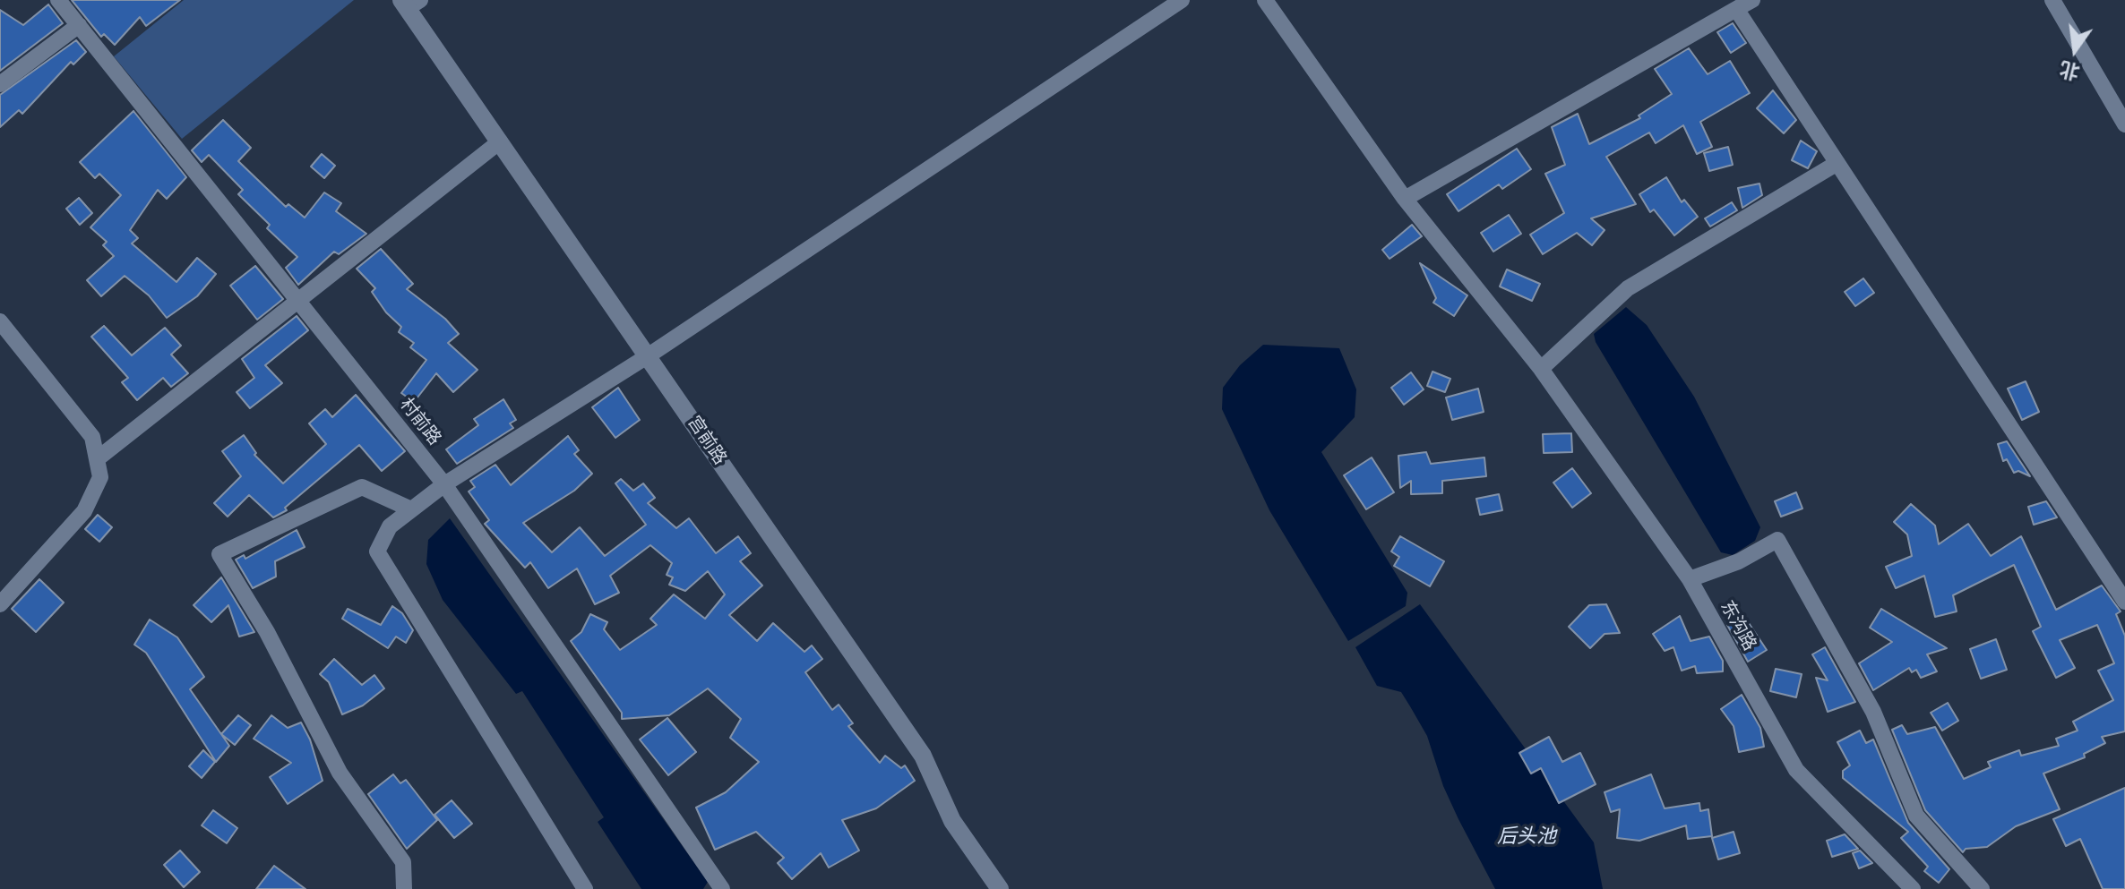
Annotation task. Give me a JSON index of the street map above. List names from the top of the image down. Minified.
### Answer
{"streets":{"street":["村前路","宫前路","东沟路"]},"water":["后头池"],"north":"bottom"}
